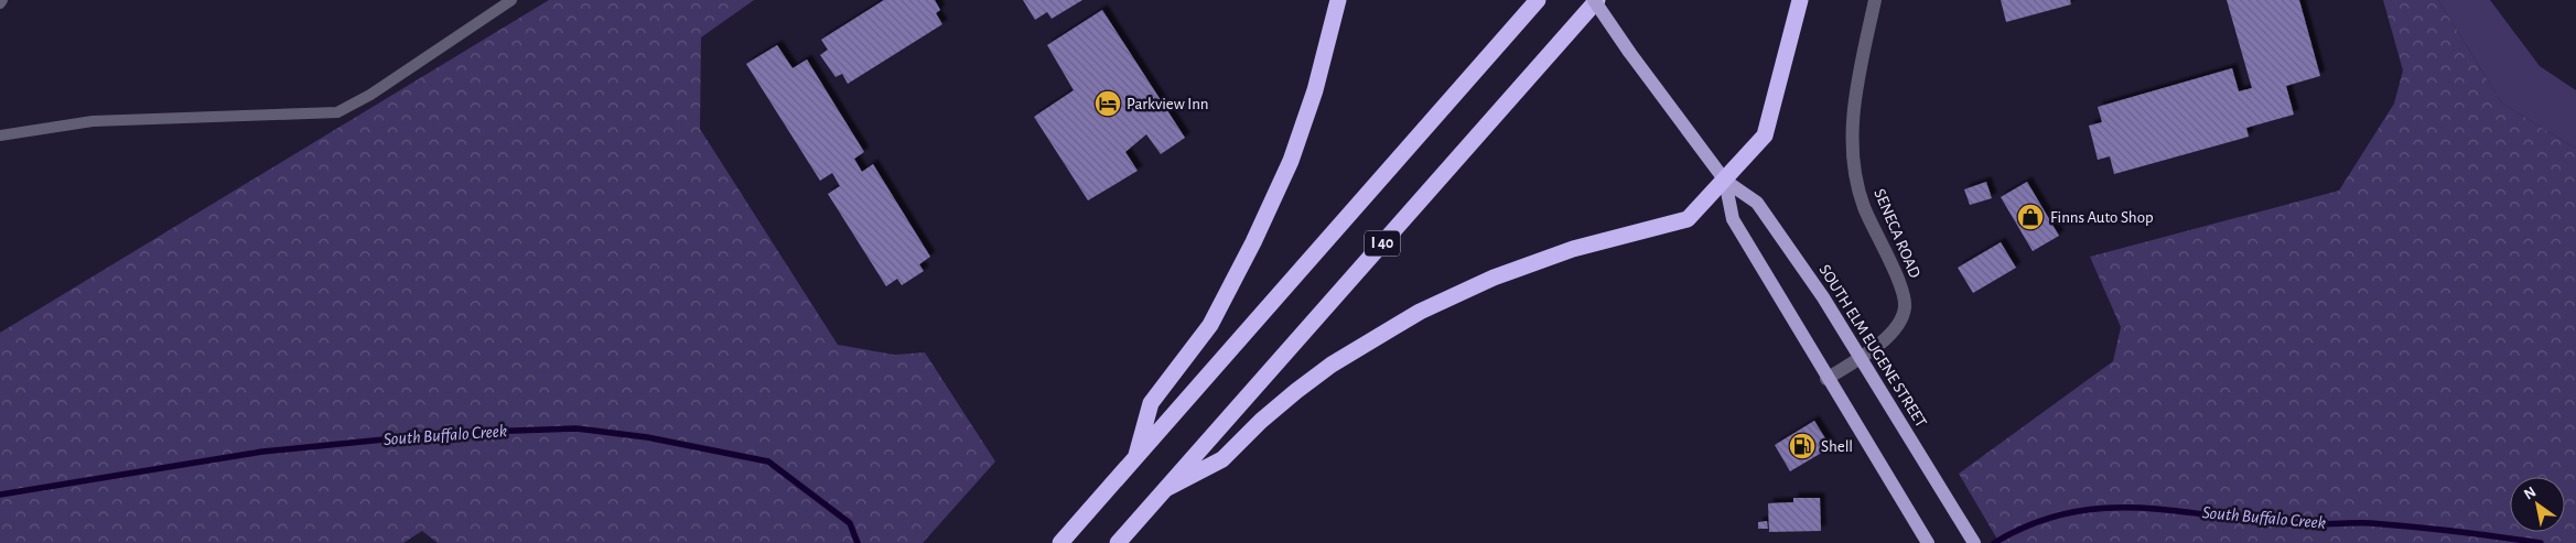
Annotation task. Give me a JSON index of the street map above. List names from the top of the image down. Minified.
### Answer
{"streets":{"highway":["I 40"],"main road":["SOUTH ELM EUGENE STREET"],"street":["SENECA ROAD"]},"crossings":[["SENECA ROAD","SOUTH ELM EUGENE STREET"],["I 40","SOUTH ELM EUGENE STREET"]],"water":["South Buffalo Creek"],"places":{"hotel":["Parkview Inn"],"shop":["Finns Auto Shop"],"fuel station":["Shell"]},"north":"top left"}
